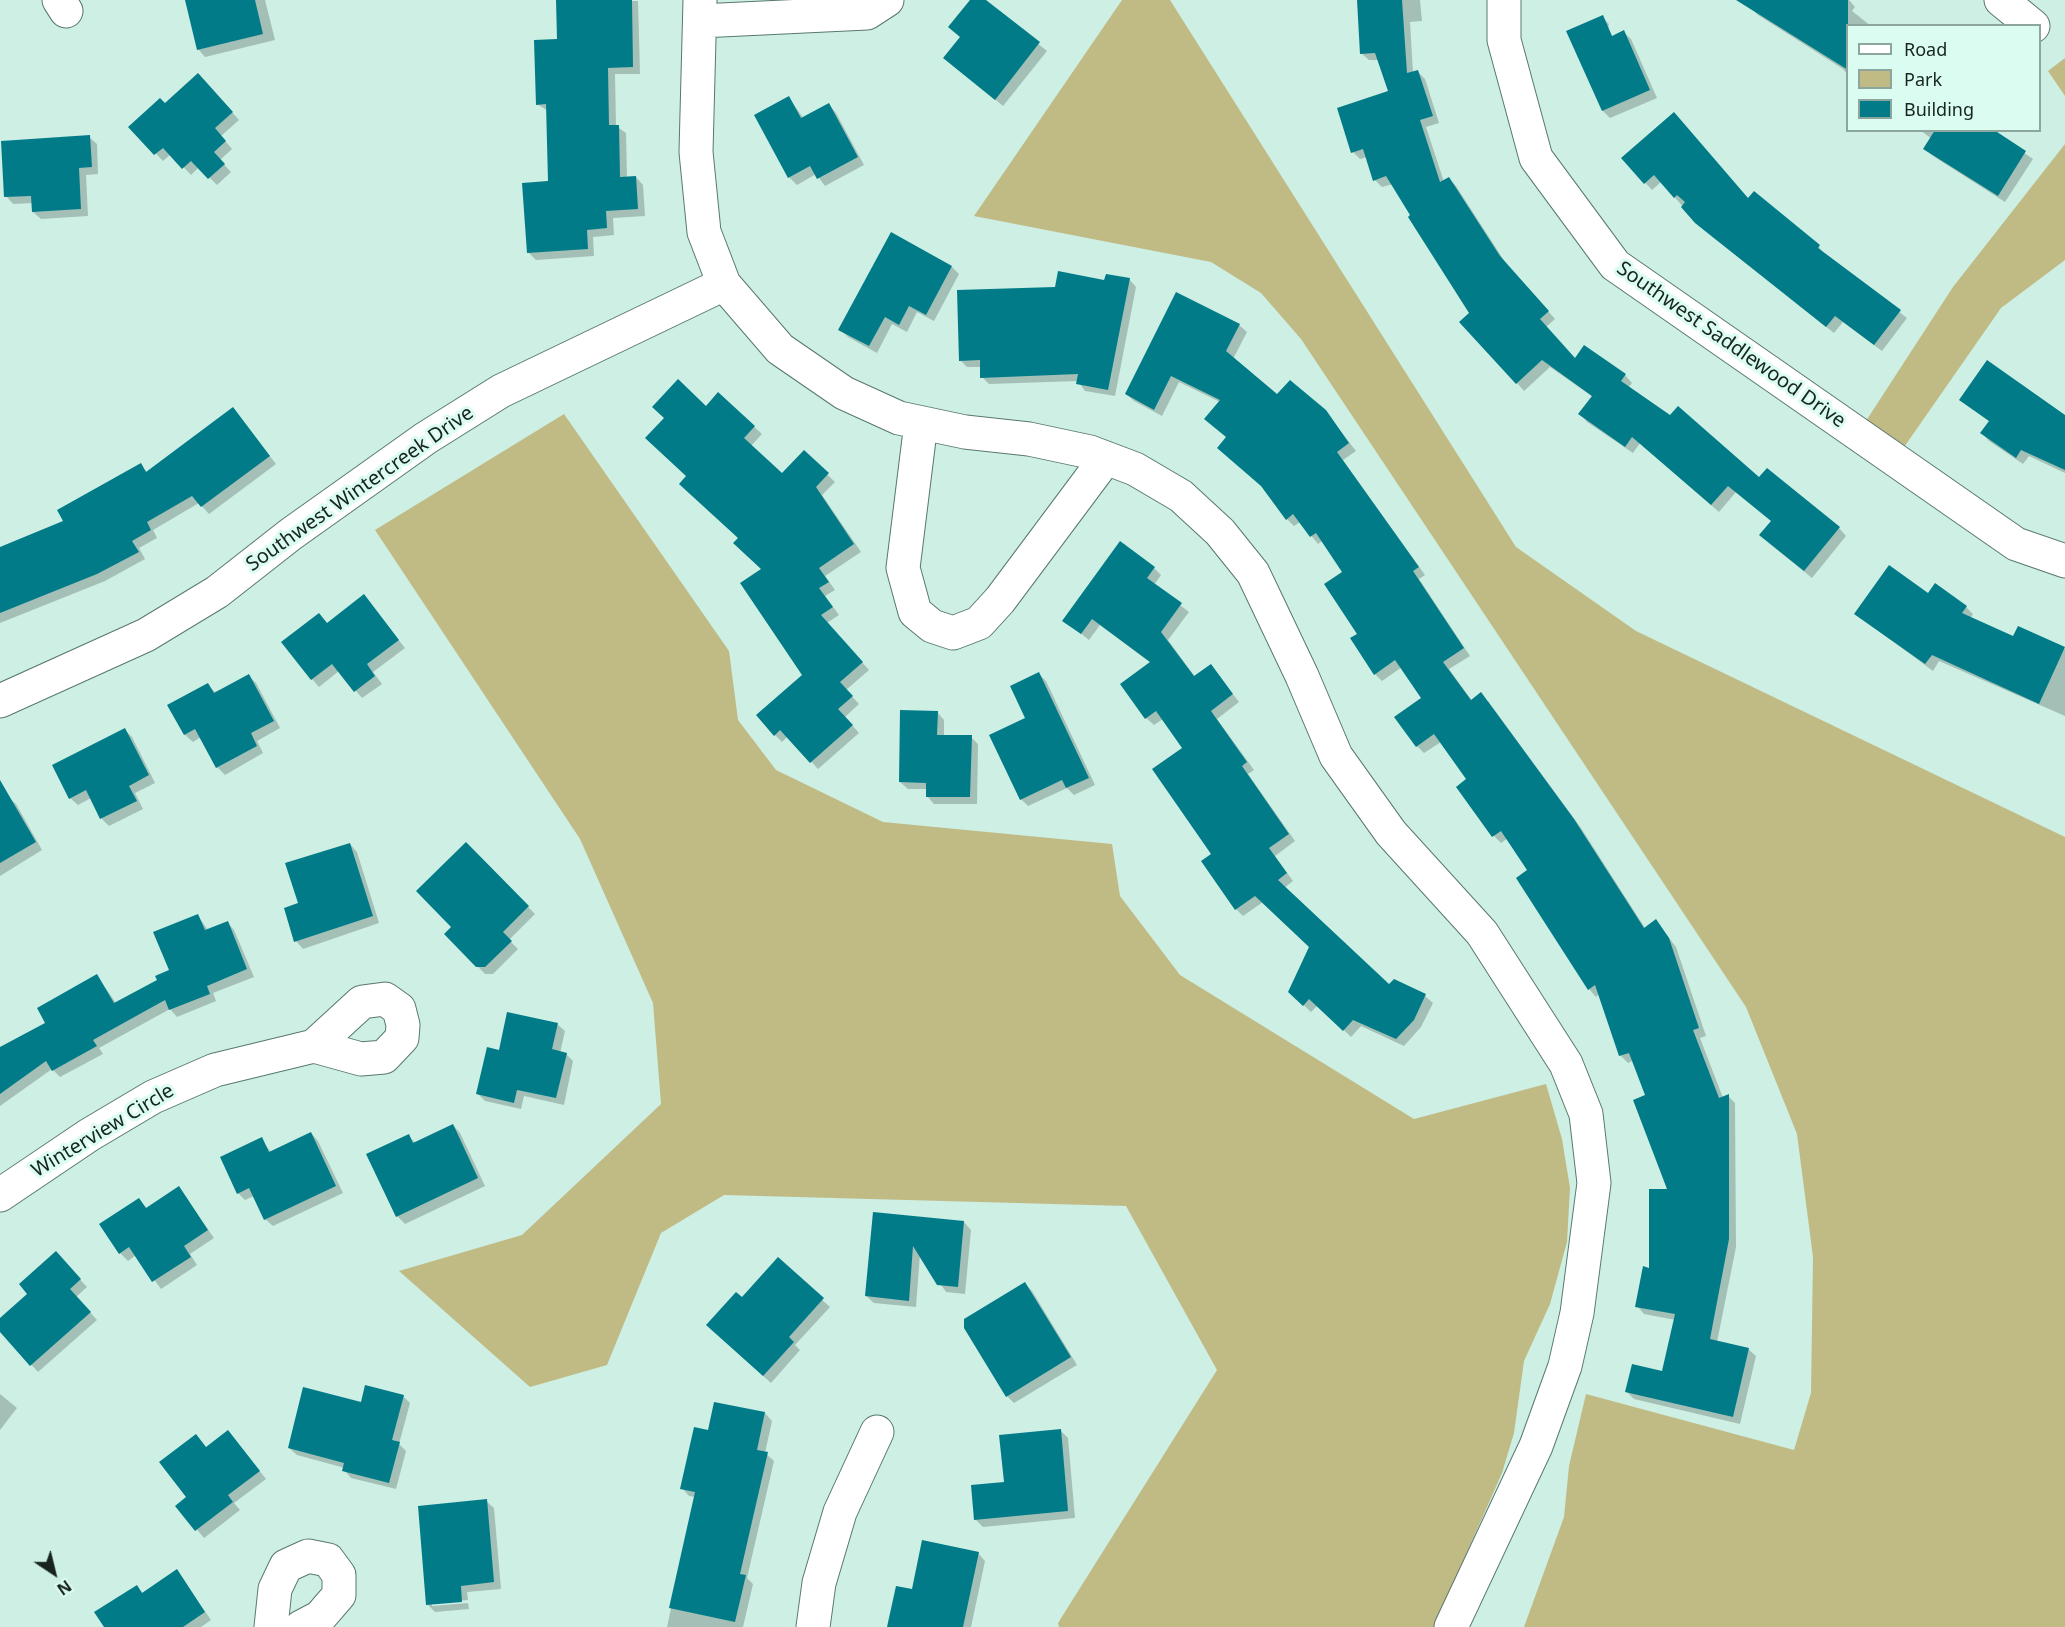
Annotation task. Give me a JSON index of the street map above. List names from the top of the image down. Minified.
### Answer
{"streets":{"street":["Southwest Saddlewood Drive","Southwest Wintercreek Drive","Winterview Circle"]},"legend":["Road","Park","Building"],"north":"bottom right"}
